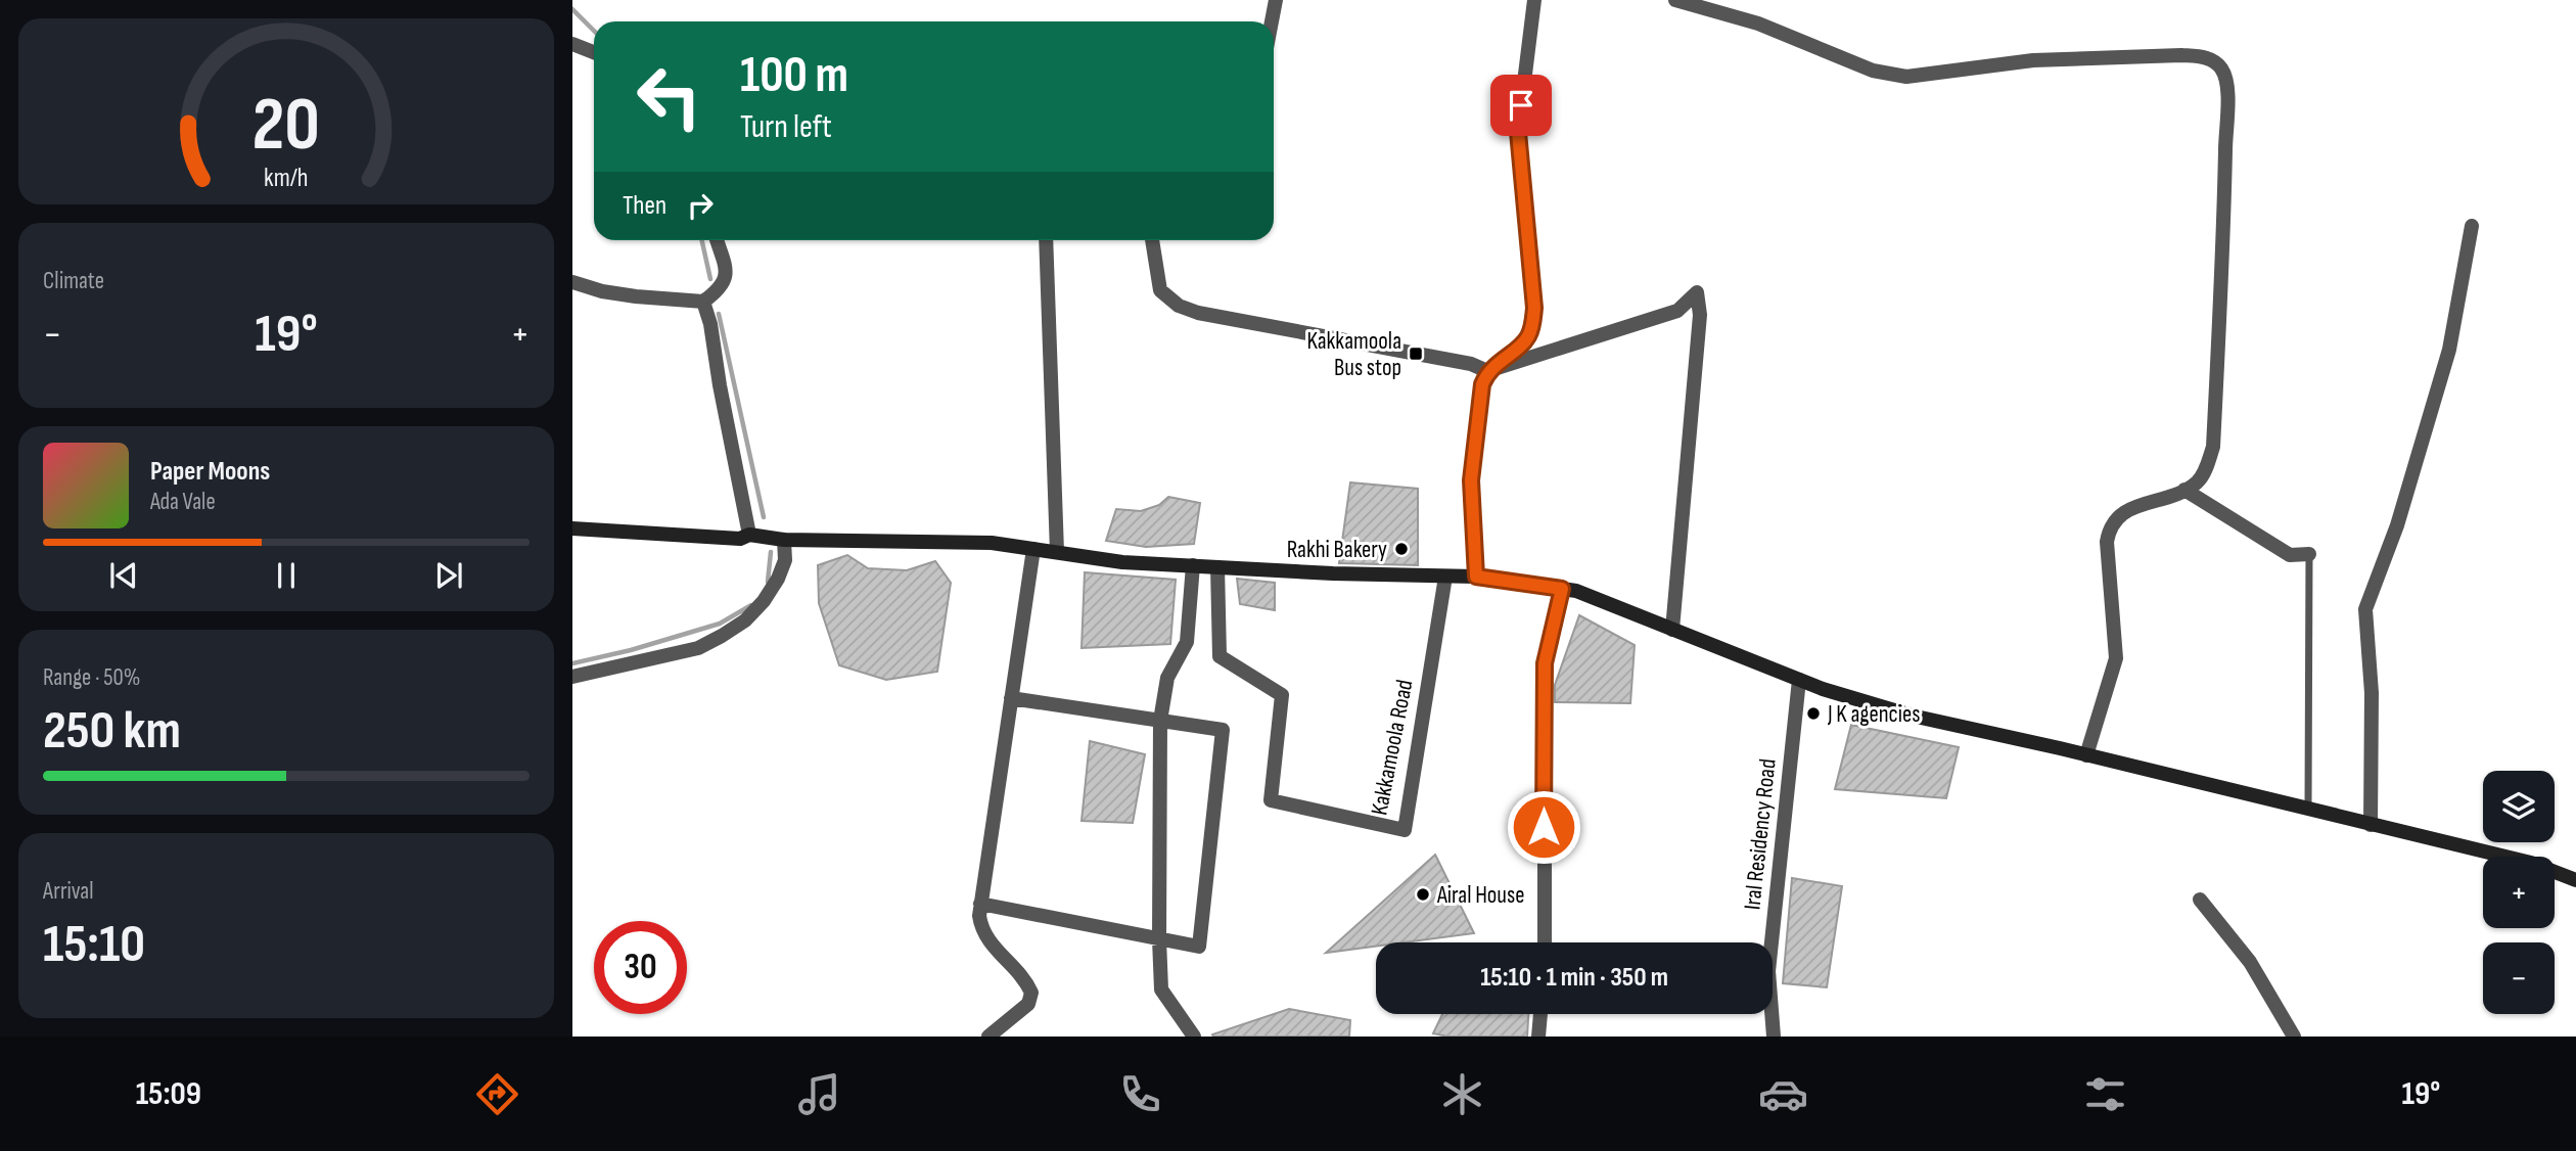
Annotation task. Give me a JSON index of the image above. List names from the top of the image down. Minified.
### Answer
{"streets":{"street":["Kakkamoola Road","Iral Residency Road"]},"places":{"transit":["Kakkamoola Bus stop"],"other":["Rakhi Bakery","J K agencies","Airal House"]},"page":{"turn":["100 m","Turn left"],"then":"Then","tile":["Climate",["Range · 50%","250 km"],["Arrival","15:10"]],"heat":["−","19°","+"],"song":["Paper Moons","Ada Vale"],"map_buttons":["+","−"],"limit":"30","trip":"15:10 · 1 min · 350 m","tabs":["15:09","19°"],"gauge":["20","km/h"]}}
